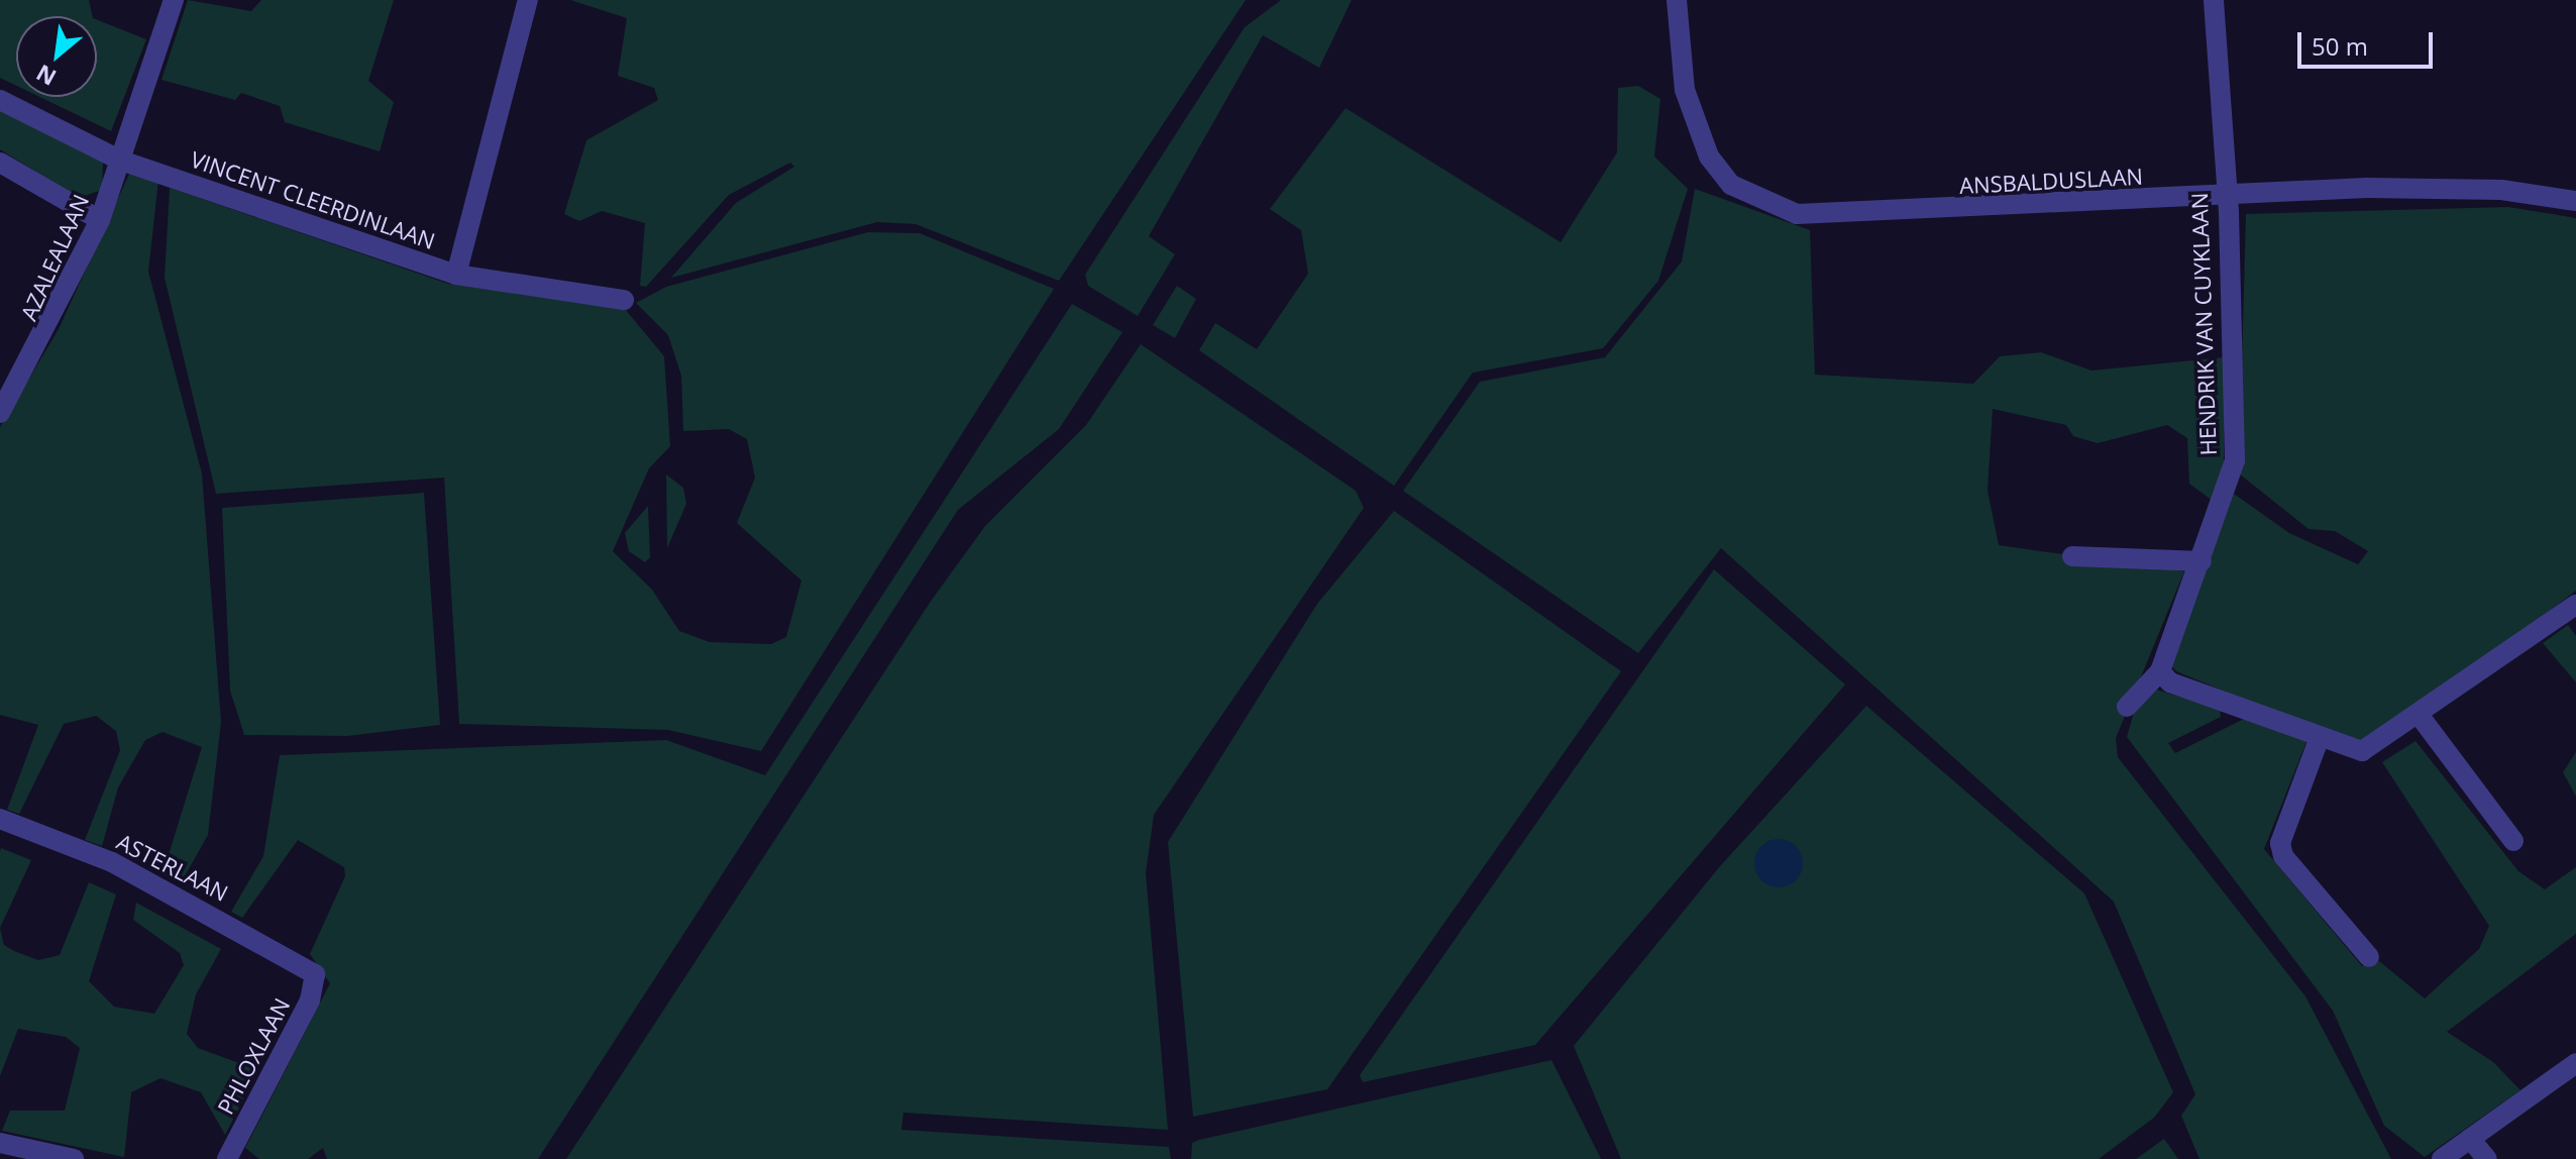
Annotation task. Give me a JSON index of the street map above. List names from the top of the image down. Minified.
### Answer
{"streets":{"street":["ANSBALDUSLAAN","VINCENT CLEERDINLAAN","AZALEALAAN","HENDRIK VAN CUYKLAAN","ASTERLAAN","PHLOXLAAN"]},"crossings":[["ANSBALDUSLAAN","HENDRIK VAN CUYKLAAN"],["VINCENT CLEERDINLAAN","AZALEALAAN"],["ASTERLAAN","PHLOXLAAN"]],"scale_bar":"50 m","north":"bottom left"}
